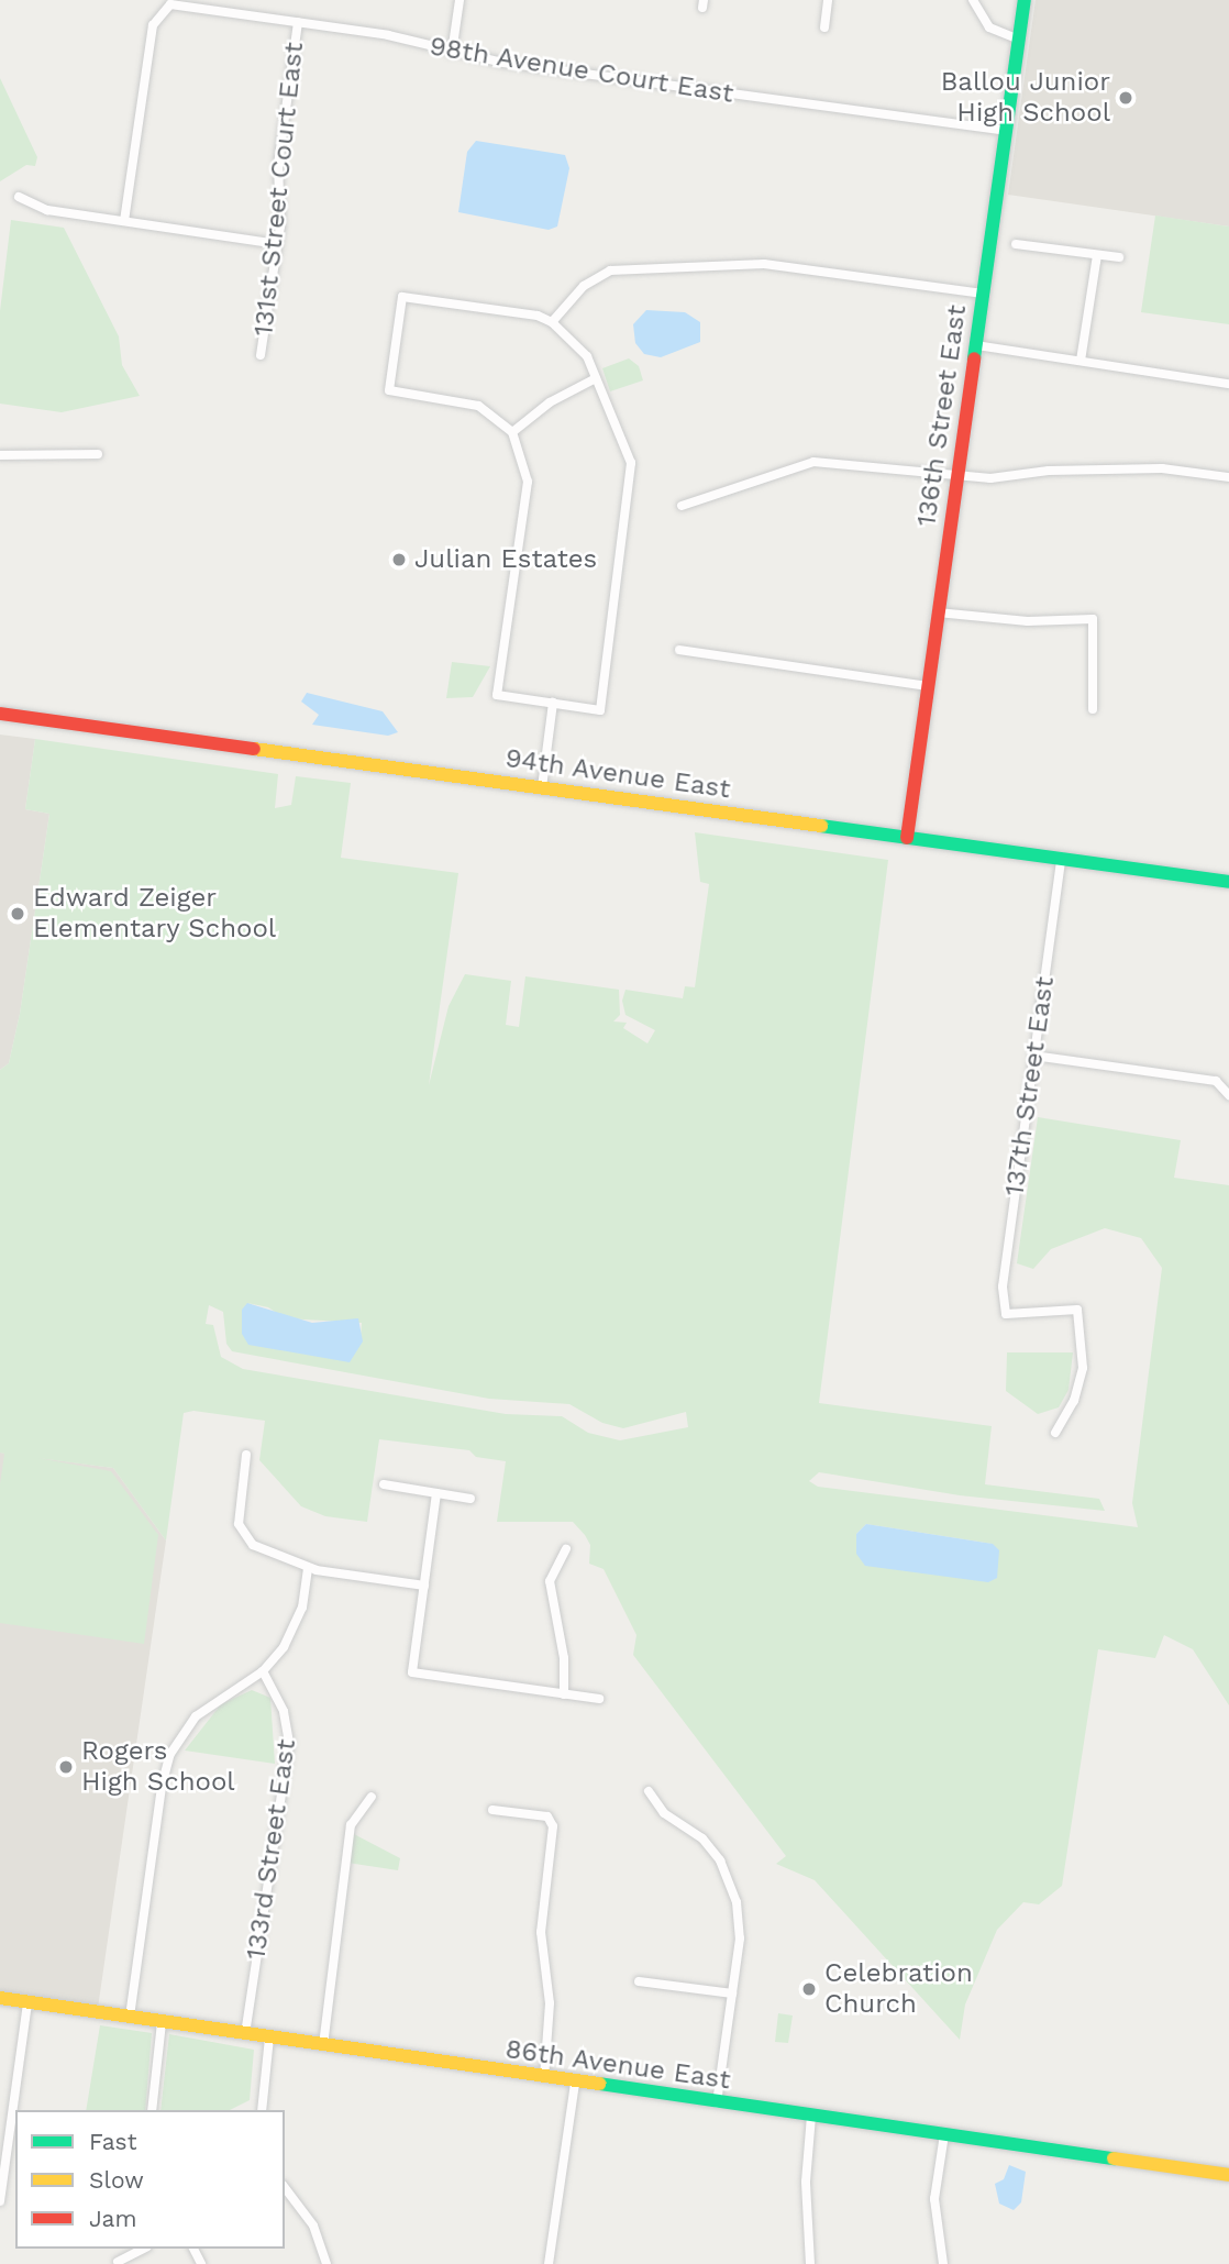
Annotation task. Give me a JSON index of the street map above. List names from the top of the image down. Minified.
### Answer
{"streets":{"street":["98th Avenue Court East","131st Street Court East","136th Street East","94th Avenue East","137th Street East","133rd Street East","86th Avenue East"]},"crossings":[["98th Avenue Court East","131st Street Court East"],["98th Avenue Court East","136th Street East"],["136th Street East","94th Avenue East"],["94th Avenue East","137th Street East"],["133rd Street East","86th Avenue East"]],"places":["Ballou Junior High School","Julian Estates","Edward Zeiger Elementary School","Rogers High School","Celebration Church"],"legend":["Fast","Slow","Jam"]}
